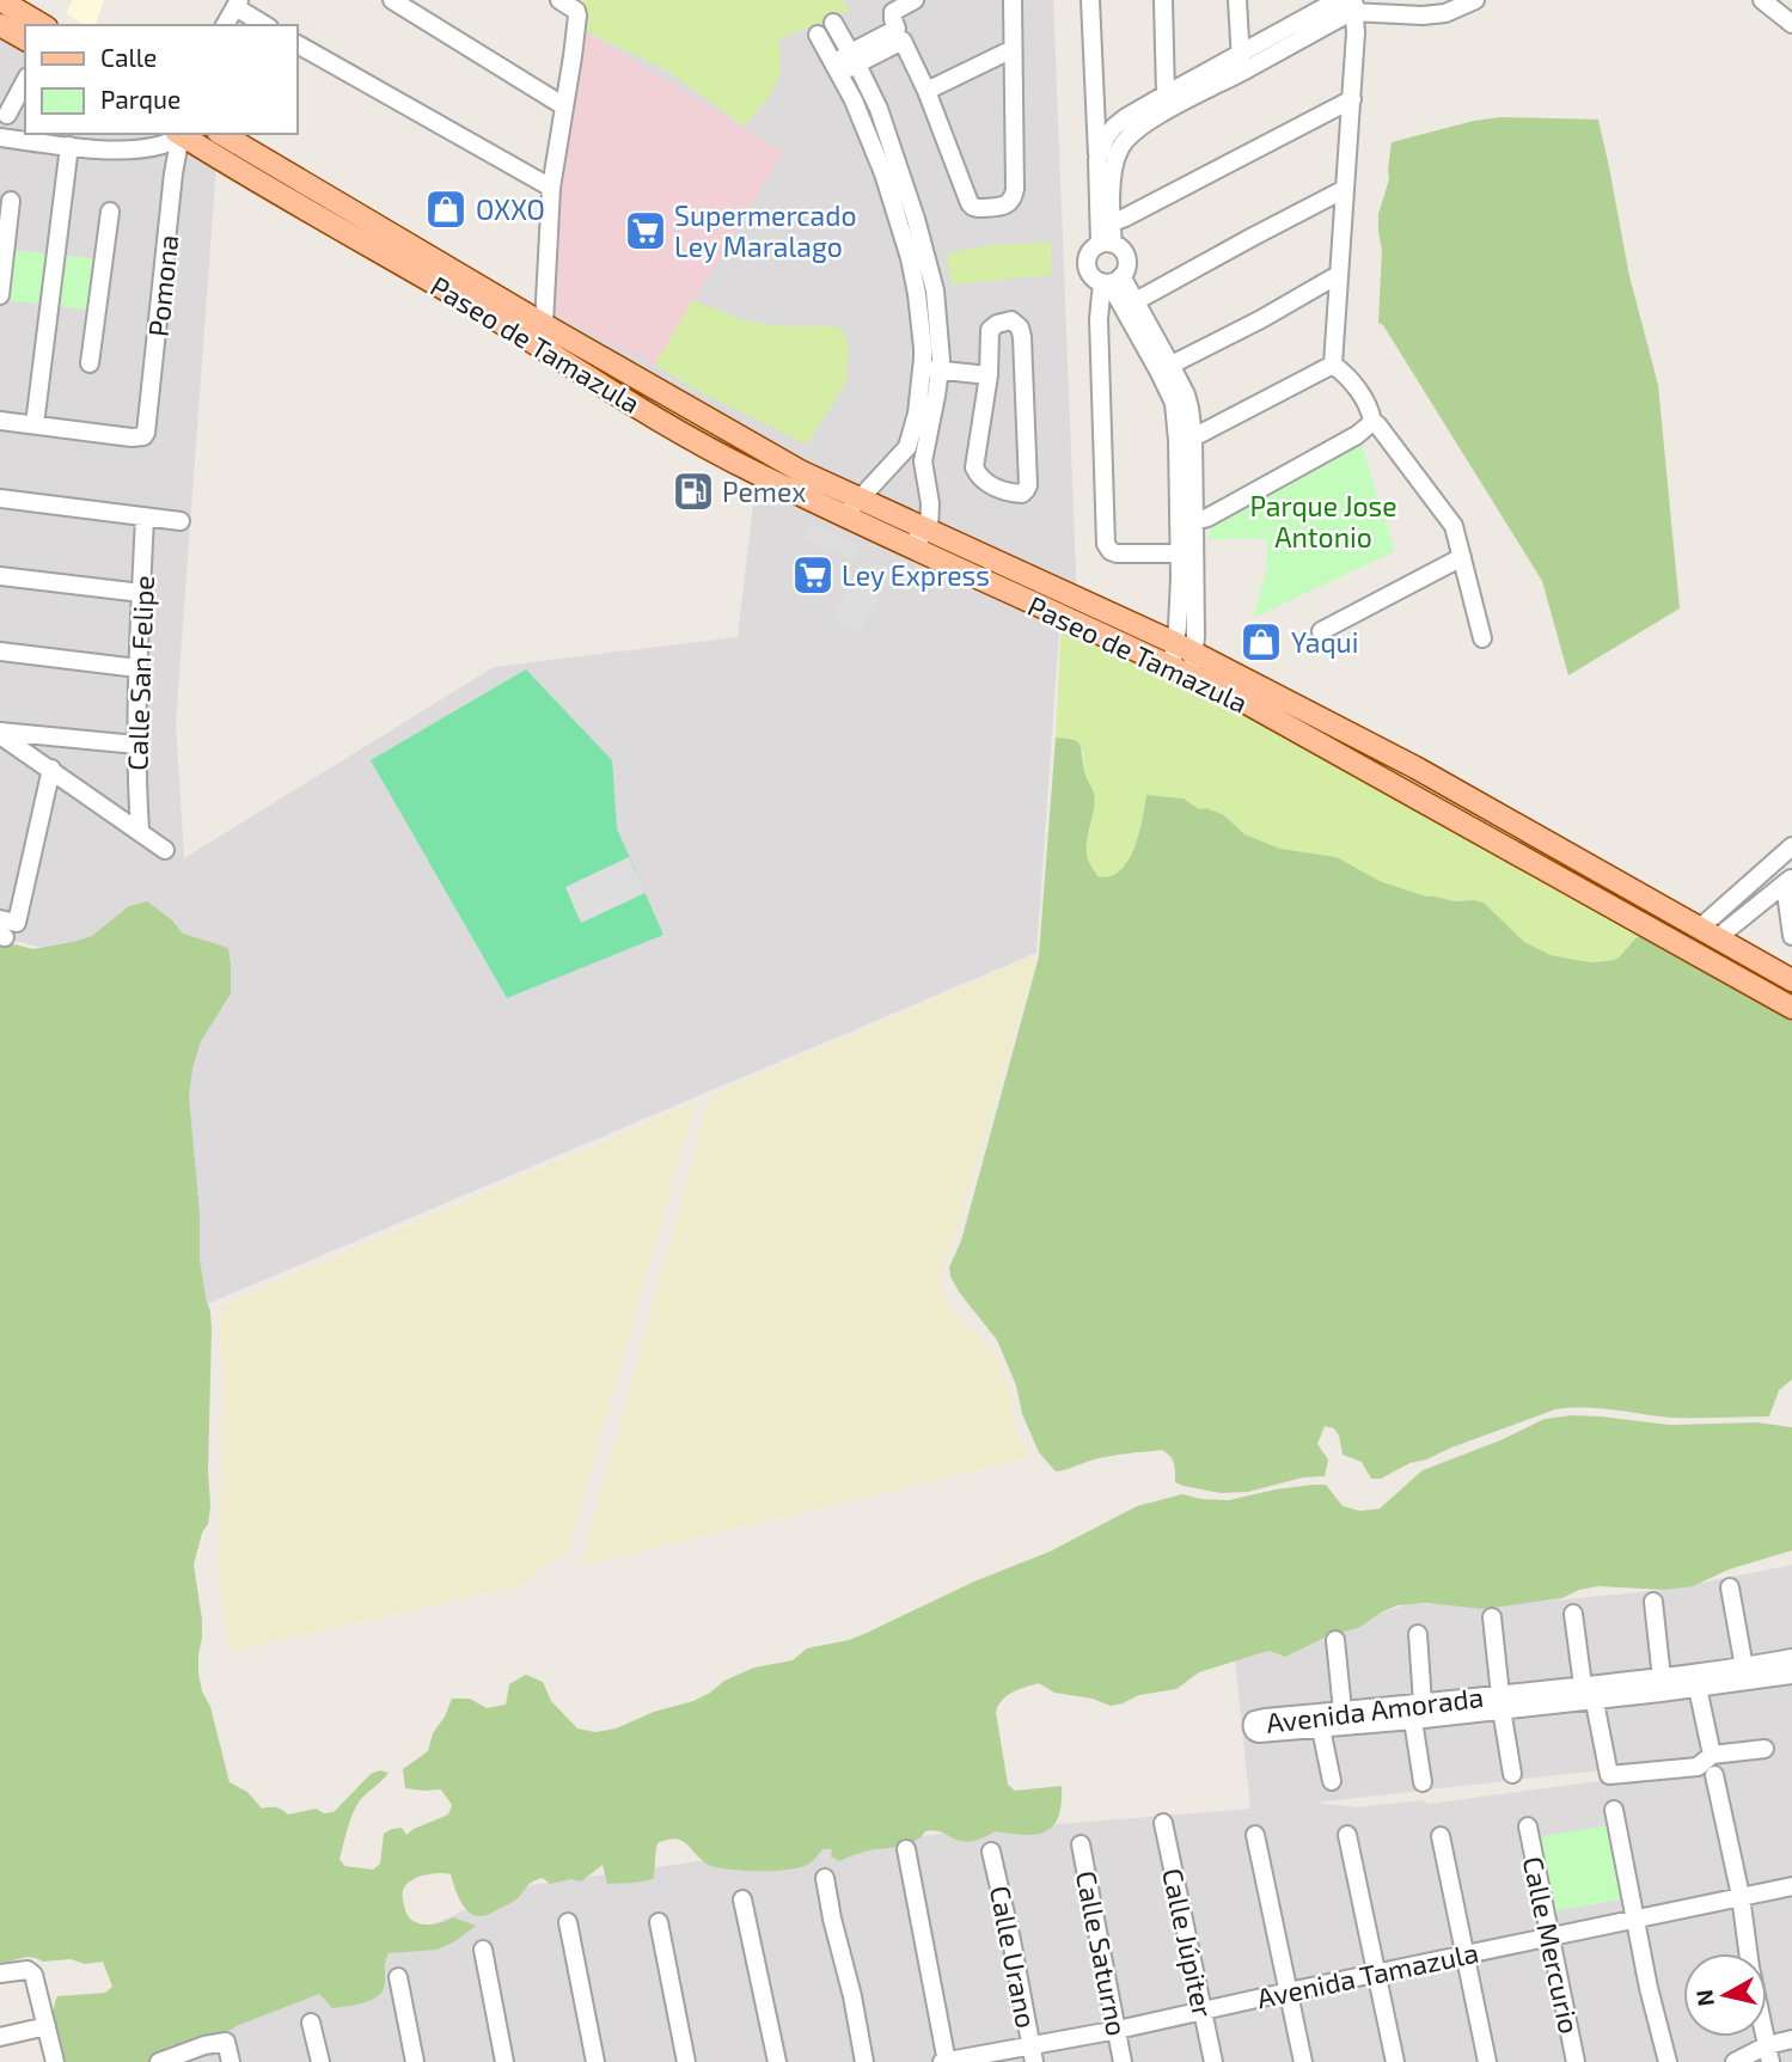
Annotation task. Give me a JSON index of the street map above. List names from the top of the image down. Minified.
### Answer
{"streets":{"main road":["Paseo de Tamazula"],"street":["Pomona","Calle San Felipe","Avenida Amorada","Calle Júpiter","Calle Mercurio","Calle Saturno","Calle Urano","Avenida Tamazula"]},"crossings":[["Calle Júpiter","Avenida Tamazula"],["Calle Mercurio","Avenida Tamazula"],["Calle Saturno","Avenida Tamazula"],["Calle Urano","Avenida Tamazula"]],"parks":["Parque Jose Antonio"],"places":{"shop":["OXXO","Yaqui"],"supermarket":["Supermercado Ley Maralago","Ley Express"],"fuel station":["Pemex"]},"legend":["Calle","Parque"],"north":"left"}
